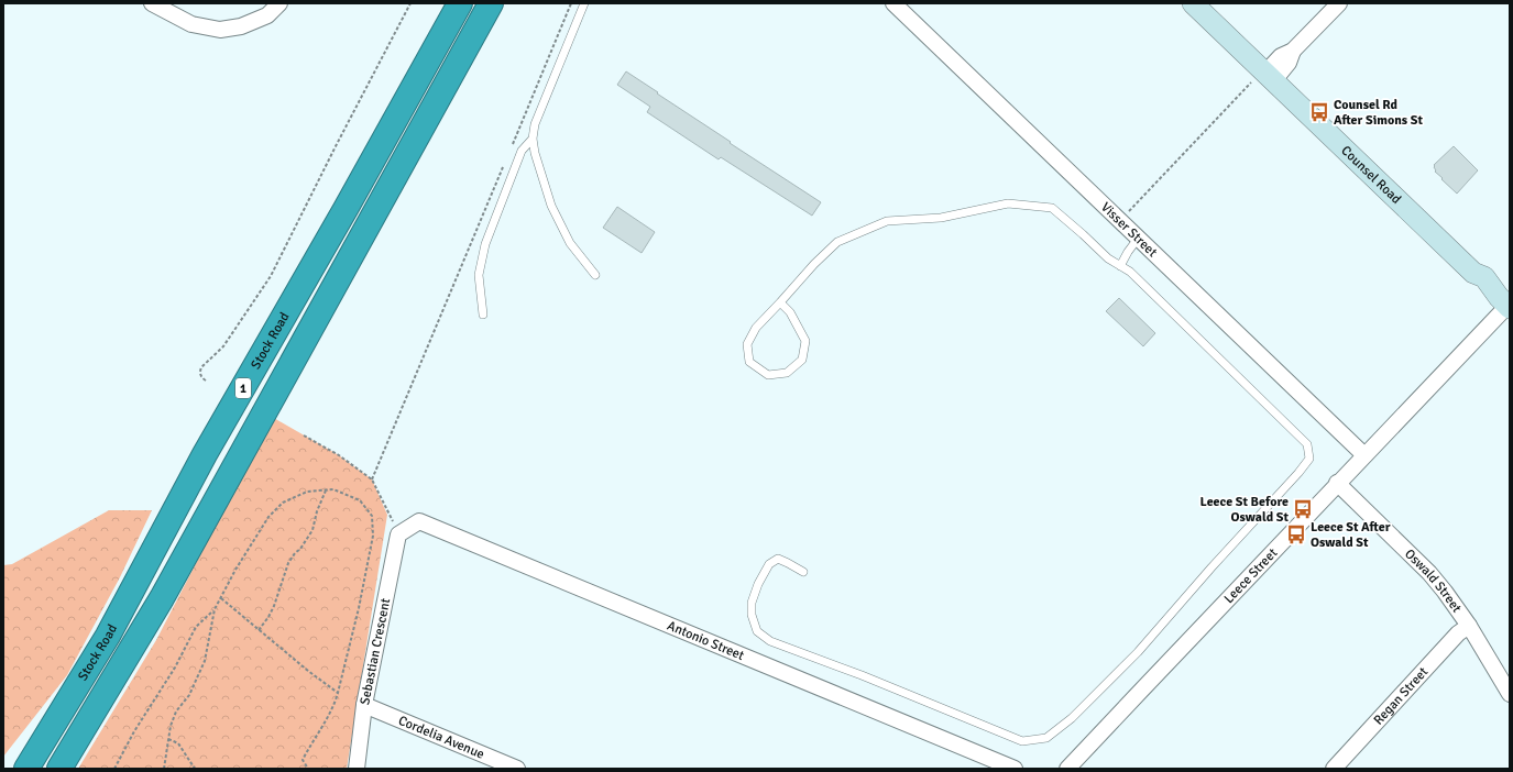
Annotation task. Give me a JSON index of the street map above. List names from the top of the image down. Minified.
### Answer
{"streets":{"highway":["Stock Road","1"],"street":["Counsel Road","Visser Street","Leece Street","Oswald Street","Antonio Street","Sebastian Crescent","Regan Street","Cordelia Avenue"]},"crossings":[["Counsel Road","Leece Street"],["Visser Street","Leece Street"],["Leece Street","Oswald Street"],["Oswald Street","Regan Street"],["Antonio Street","Sebastian Crescent"],["Sebastian Crescent","Cordelia Avenue"]],"places":{"bus stop":["Counsel Rd After Simons St","Leece St Before Oswald St","Leece St After Oswald St"]}}
